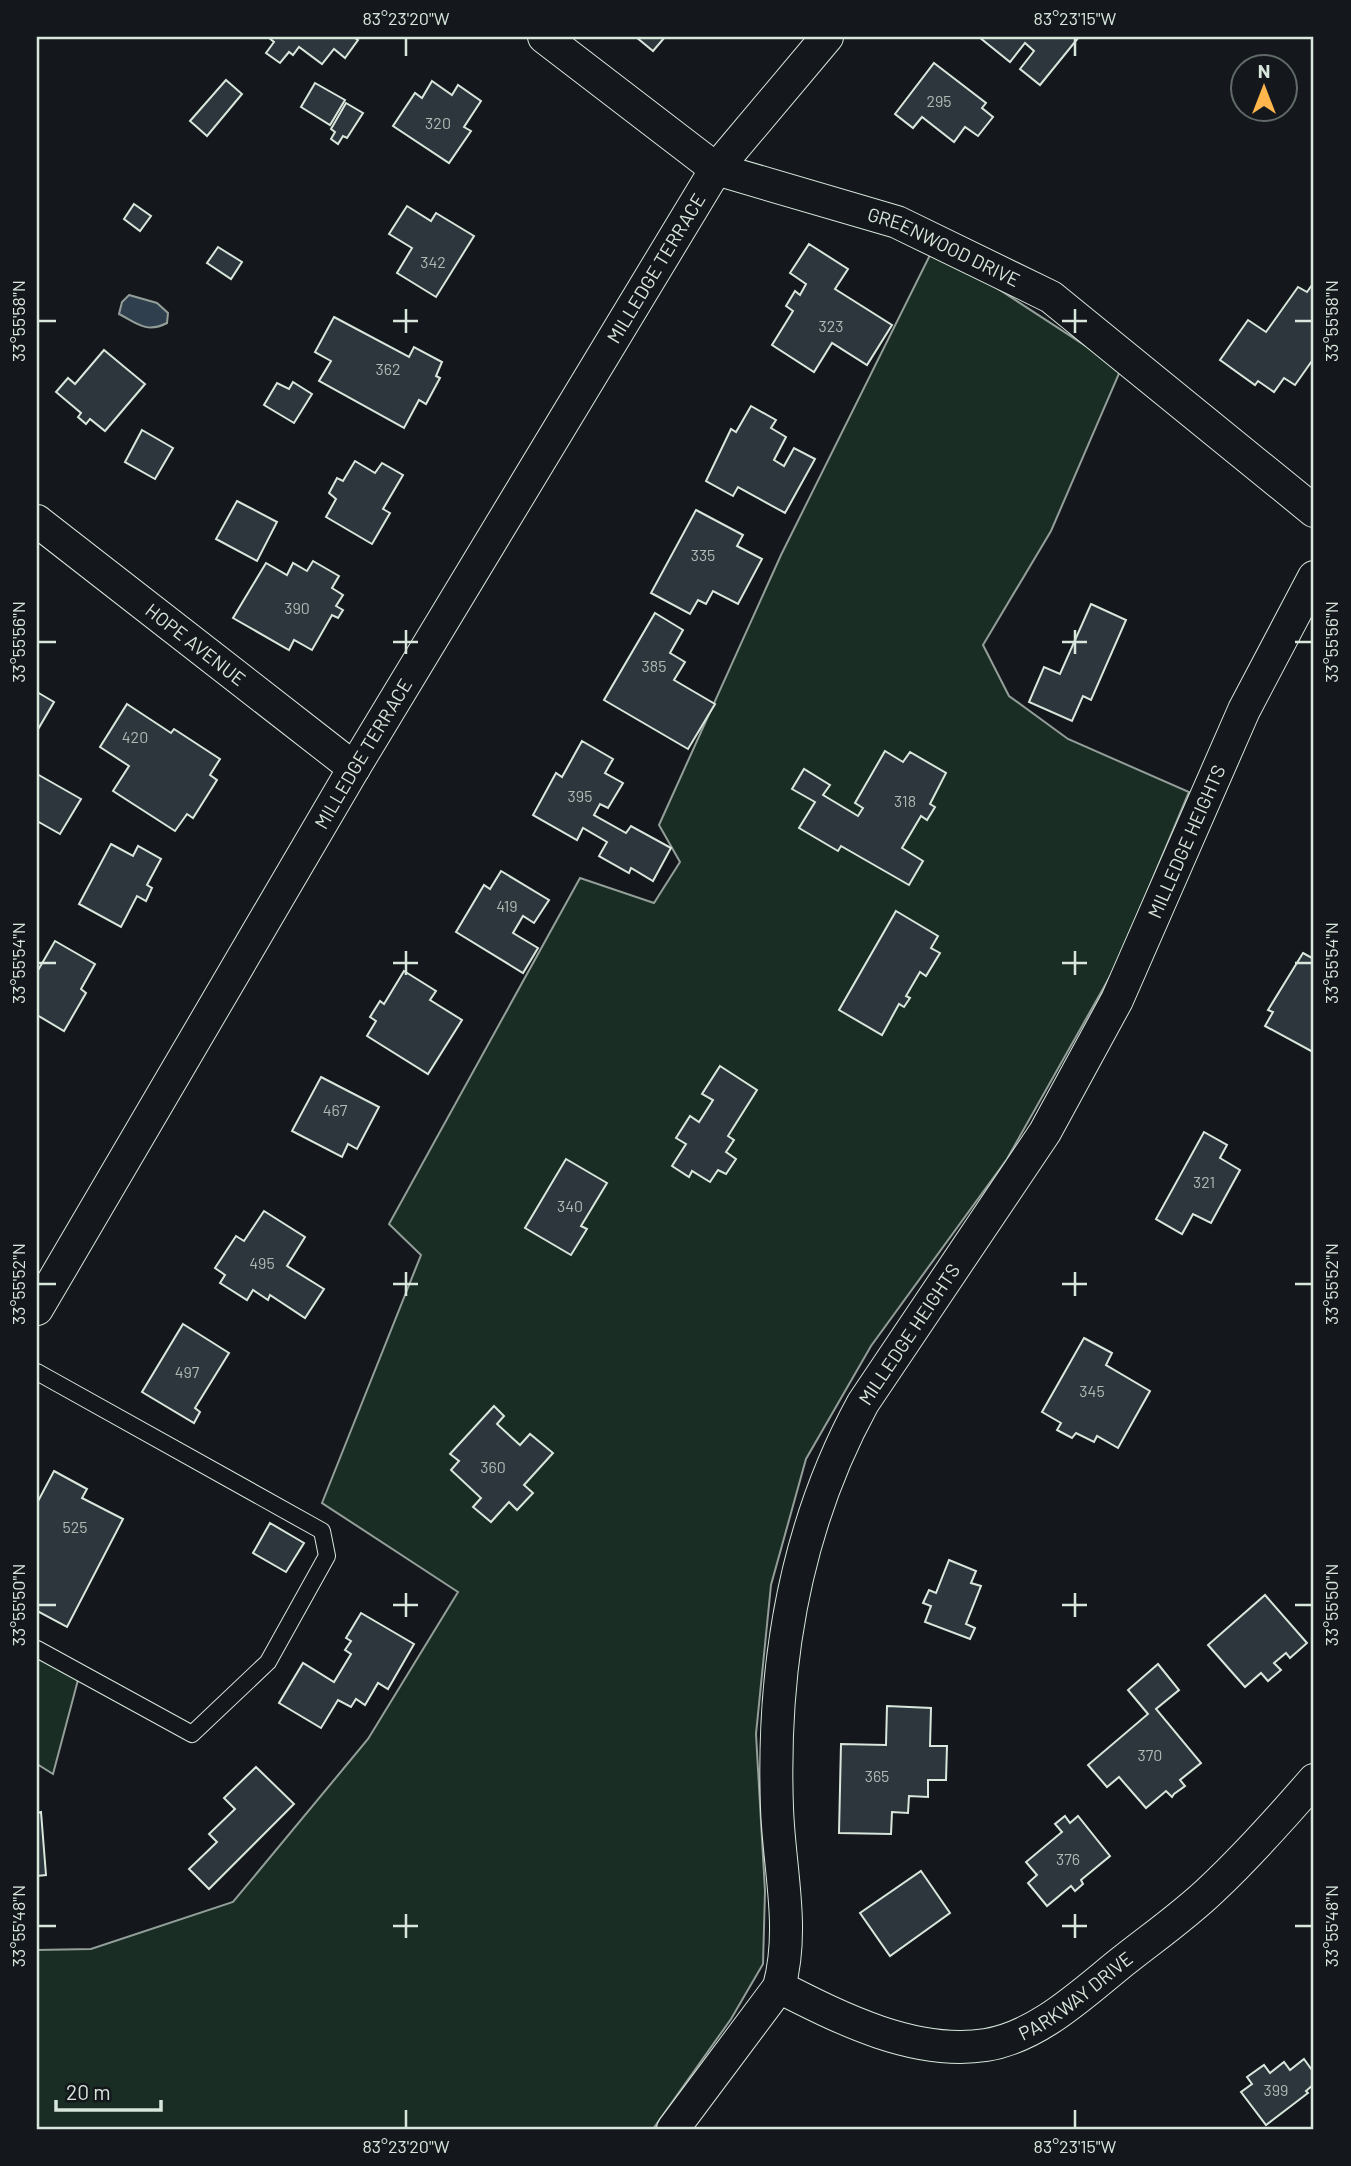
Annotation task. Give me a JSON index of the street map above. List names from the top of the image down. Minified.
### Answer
{"streets":{"street":["GREENWOOD DRIVE","MILLEDGE TERRACE","HOPE AVENUE","MILLEDGE HEIGHTS","PARKWAY DRIVE"]},"crossings":[["GREENWOOD DRIVE","MILLEDGE TERRACE"],["MILLEDGE TERRACE","HOPE AVENUE"],["MILLEDGE HEIGHTS","PARKWAY DRIVE"]],"house_numbers":["295","320","342","323","362","335","390","385","420","395","318","419","467","321","340","495","497","345","360","525","370","365","376","399"],"scale_bar":"20 m","north":"top","coordinates":["83°23'20\"W","83°23'15\"W","33°55'58\"N","33°55'56\"N","33°55'54\"N","33°55'52\"N","33°55'50\"N","33°55'48\"N"]}
